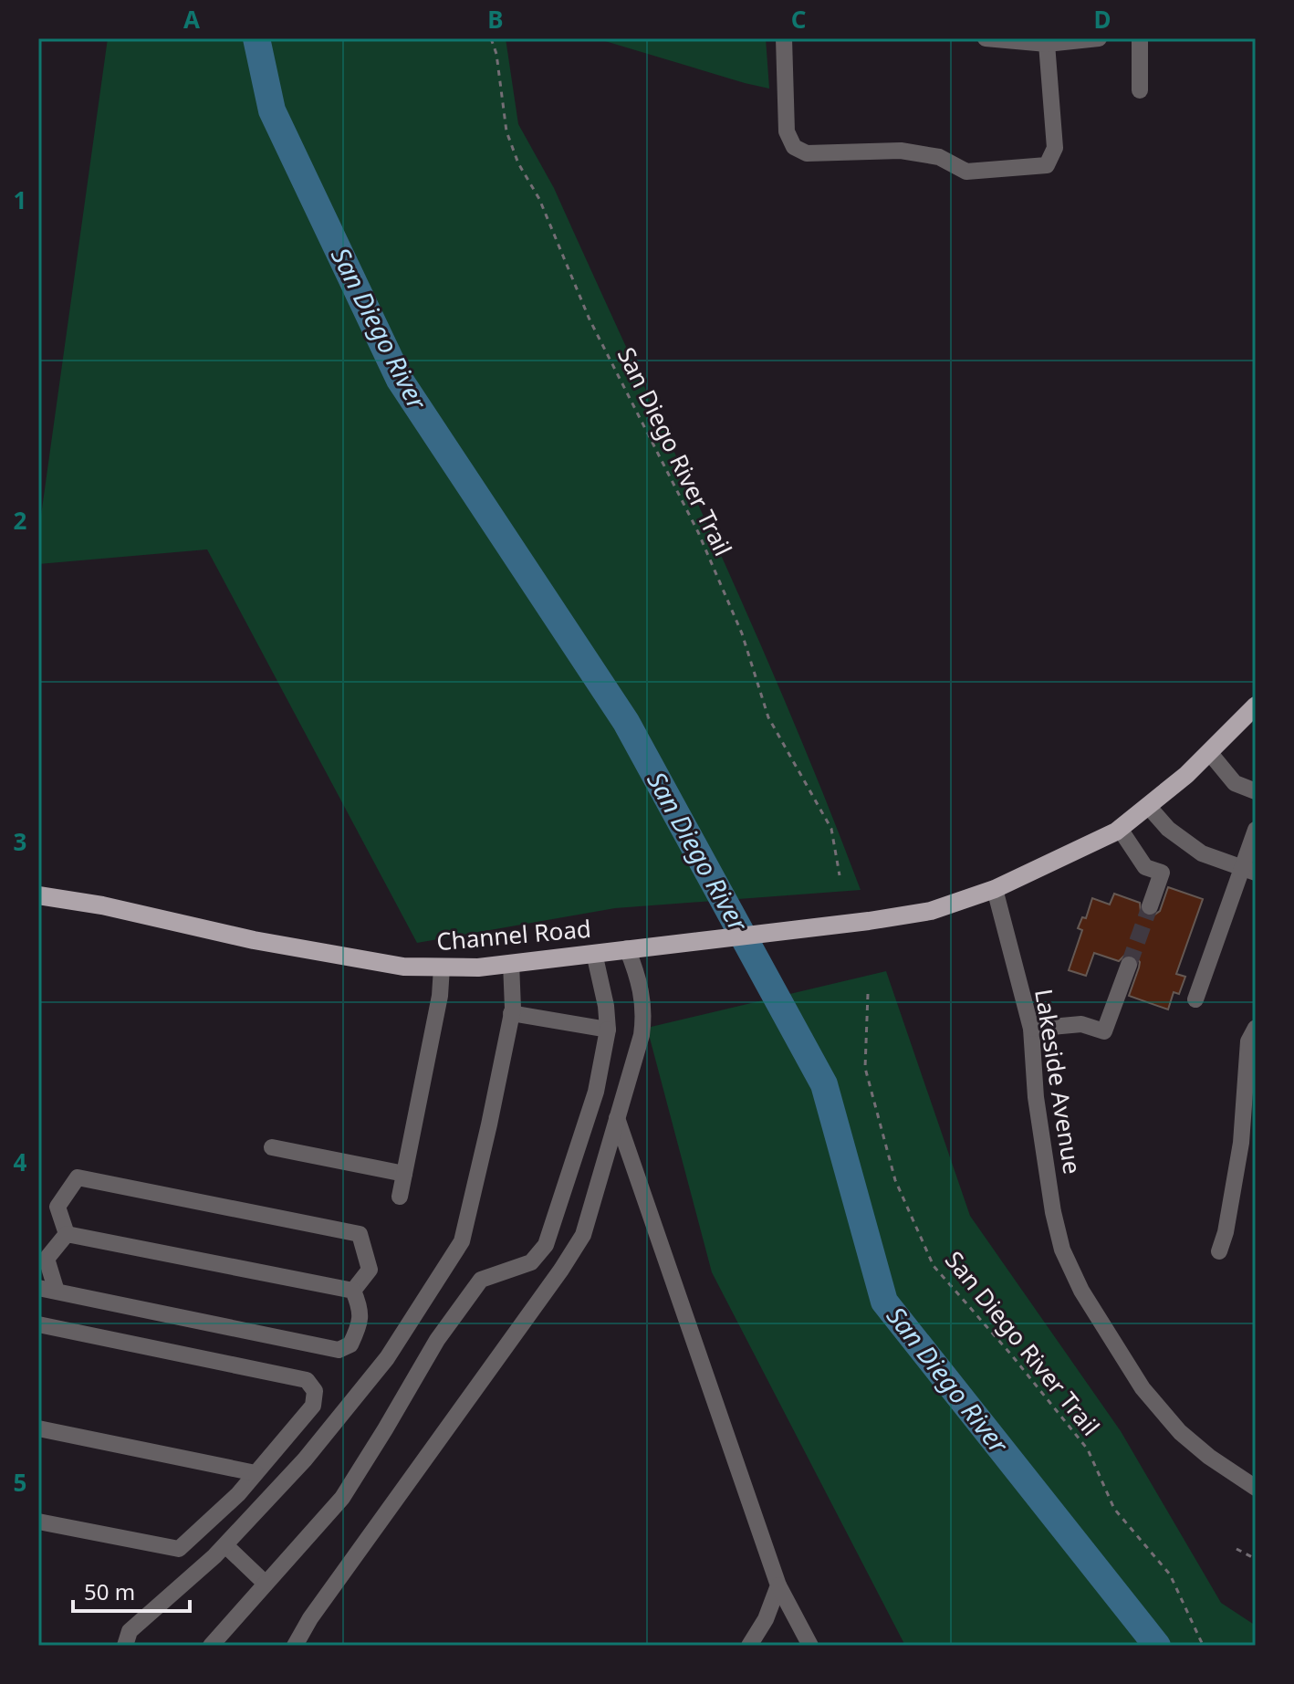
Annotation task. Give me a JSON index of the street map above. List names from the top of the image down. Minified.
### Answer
{"streets":{"main road":["Channel Road"],"street":["Lakeside Avenue"],"path":["San Diego River Trail"]},"crossings":[["Channel Road","Lakeside Avenue"]],"water":["San Diego River"],"scale_bar":"50 m","grid":{"columns":["A","B","C","D"],"rows":["1","2","3","4","5"]}}
